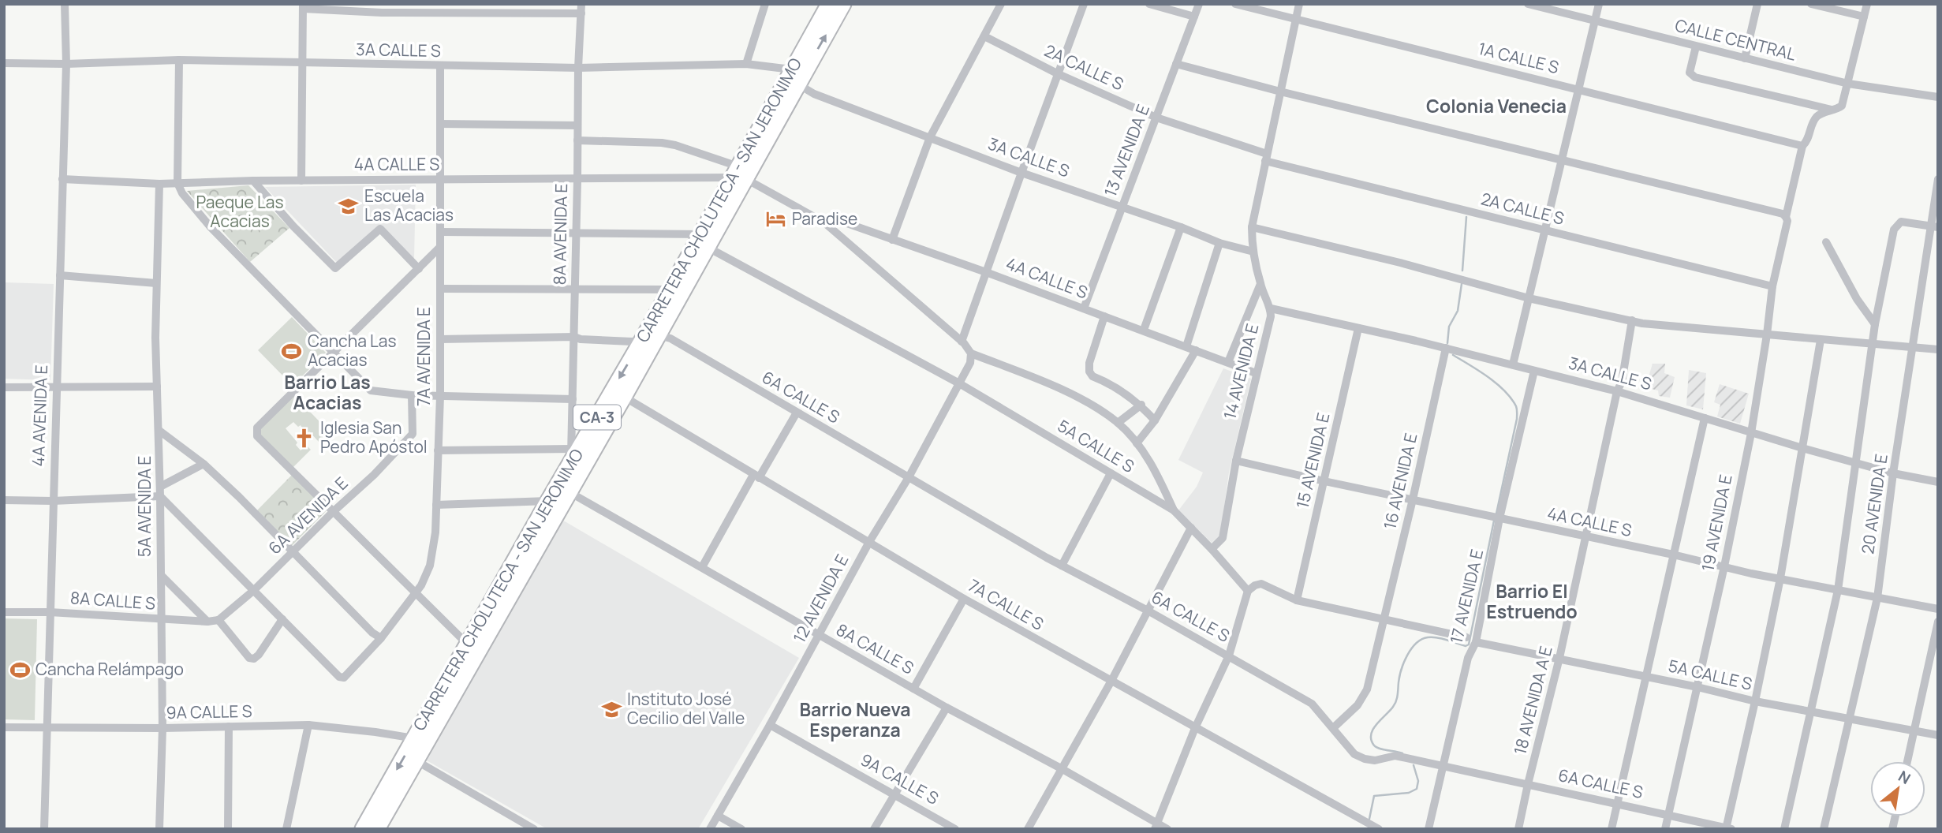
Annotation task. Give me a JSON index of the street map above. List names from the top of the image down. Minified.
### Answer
{"streets":{"highway":["CARRETERA CHOLUTECA - SAN JERONIMO","CA-3"],"street":["CALLE CENTRAL","3A CALLE S","1A CALLE S","2A CALLE S","13 AVENIDA E","4A CALLE S","8A AVENIDA E","7A AVENIDA E","14 AVENIDA E","6A CALLE S","4A AVENIDA E","5A CALLE S","15 AVENIDA E","16 AVENIDA E","20 AVENIDA E","5A AVENIDA E","6A AVENIDA E","19 AVENIDA E","17 AVENIDA E","12 AVENIDA E","8A CALLE S","7A CALLE S","18 AVENIDA A E","9A CALLE S"]},"crossings":[["3A CALLE S","13 AVENIDA E"],["3A CALLE S","CARRETERA CHOLUTECA - SAN JERONIMO"],["3A CALLE S","8A AVENIDA E"],["3A CALLE S","7A AVENIDA E"],["3A CALLE S","14 AVENIDA E"],["3A CALLE S","4A AVENIDA E"],["3A CALLE S","15 AVENIDA E"],["3A CALLE S","16 AVENIDA E"],["3A CALLE S","20 AVENIDA E"],["3A CALLE S","19 AVENIDA E"],["3A CALLE S","17 AVENIDA E"],["3A CALLE S","18 AVENIDA A E"],["1A CALLE S","14 AVENIDA E"],["1A CALLE S","19 AVENIDA E"],["2A CALLE S","13 AVENIDA E"],["2A CALLE S","14 AVENIDA E"],["2A CALLE S","19 AVENIDA E"],["13 AVENIDA E","4A CALLE S"],["4A CALLE S","CARRETERA CHOLUTECA - SAN JERONIMO"],["4A CALLE S","8A AVENIDA E"],["4A CALLE S","7A AVENIDA E"],["4A CALLE S","14 AVENIDA E"],["4A CALLE S","4A AVENIDA E"],["4A CALLE S","15 AVENIDA E"],["4A CALLE S","16 AVENIDA E"],["4A CALLE S","20 AVENIDA E"],["4A CALLE S","5A AVENIDA E"],["4A CALLE S","19 AVENIDA E"],["4A CALLE S","17 AVENIDA E"],["4A CALLE S","12 AVENIDA E"],["4A CALLE S","18 AVENIDA A E"],["CARRETERA CHOLUTECA - SAN JERONIMO","8A AVENIDA E"],["CARRETERA CHOLUTECA - SAN JERONIMO","6A CALLE S"],["CARRETERA CHOLUTECA - SAN JERONIMO","5A CALLE S"],["CARRETERA CHOLUTECA - SAN JERONIMO","8A CALLE S"],["CARRETERA CHOLUTECA - SAN JERONIMO","7A CALLE S"],["CARRETERA CHOLUTECA - SAN JERONIMO","9A CALLE S"],["14 AVENIDA E","5A CALLE S"],["6A CALLE S","16 AVENIDA E"],["6A CALLE S","19 AVENIDA E"],["6A CALLE S","17 AVENIDA E"],["6A CALLE S","12 AVENIDA E"],["6A CALLE S","18 AVENIDA A E"],["4A AVENIDA E","8A CALLE S"],["4A AVENIDA E","9A CALLE S"],["5A CALLE S","20 AVENIDA E"],["5A CALLE S","19 AVENIDA E"],["5A CALLE S","17 AVENIDA E"],["5A CALLE S","12 AVENIDA E"],["5A CALLE S","18 AVENIDA A E"],["5A AVENIDA E","8A CALLE S"],["5A AVENIDA E","9A CALLE S"],["6A AVENIDA E","8A CALLE S"],["12 AVENIDA E","8A CALLE S"],["12 AVENIDA E","7A CALLE S"],["12 AVENIDA E","9A CALLE S"]],"districts":["Colonia Venecia","Barrio Las Acacias","Barrio El Estruendo","Barrio Nueva Esperanza"],"parks":["Paeque Las Acacias"],"places":{"school or university":["Escuela Las Acacias","Instituto José Cecilio del Valle"],"hotel":["Paradise"],"sports":["Cancha Las Acacias","Cancha Relámpago"],"church":["Iglesia San Pedro Apóstol"]},"north":"top right"}
